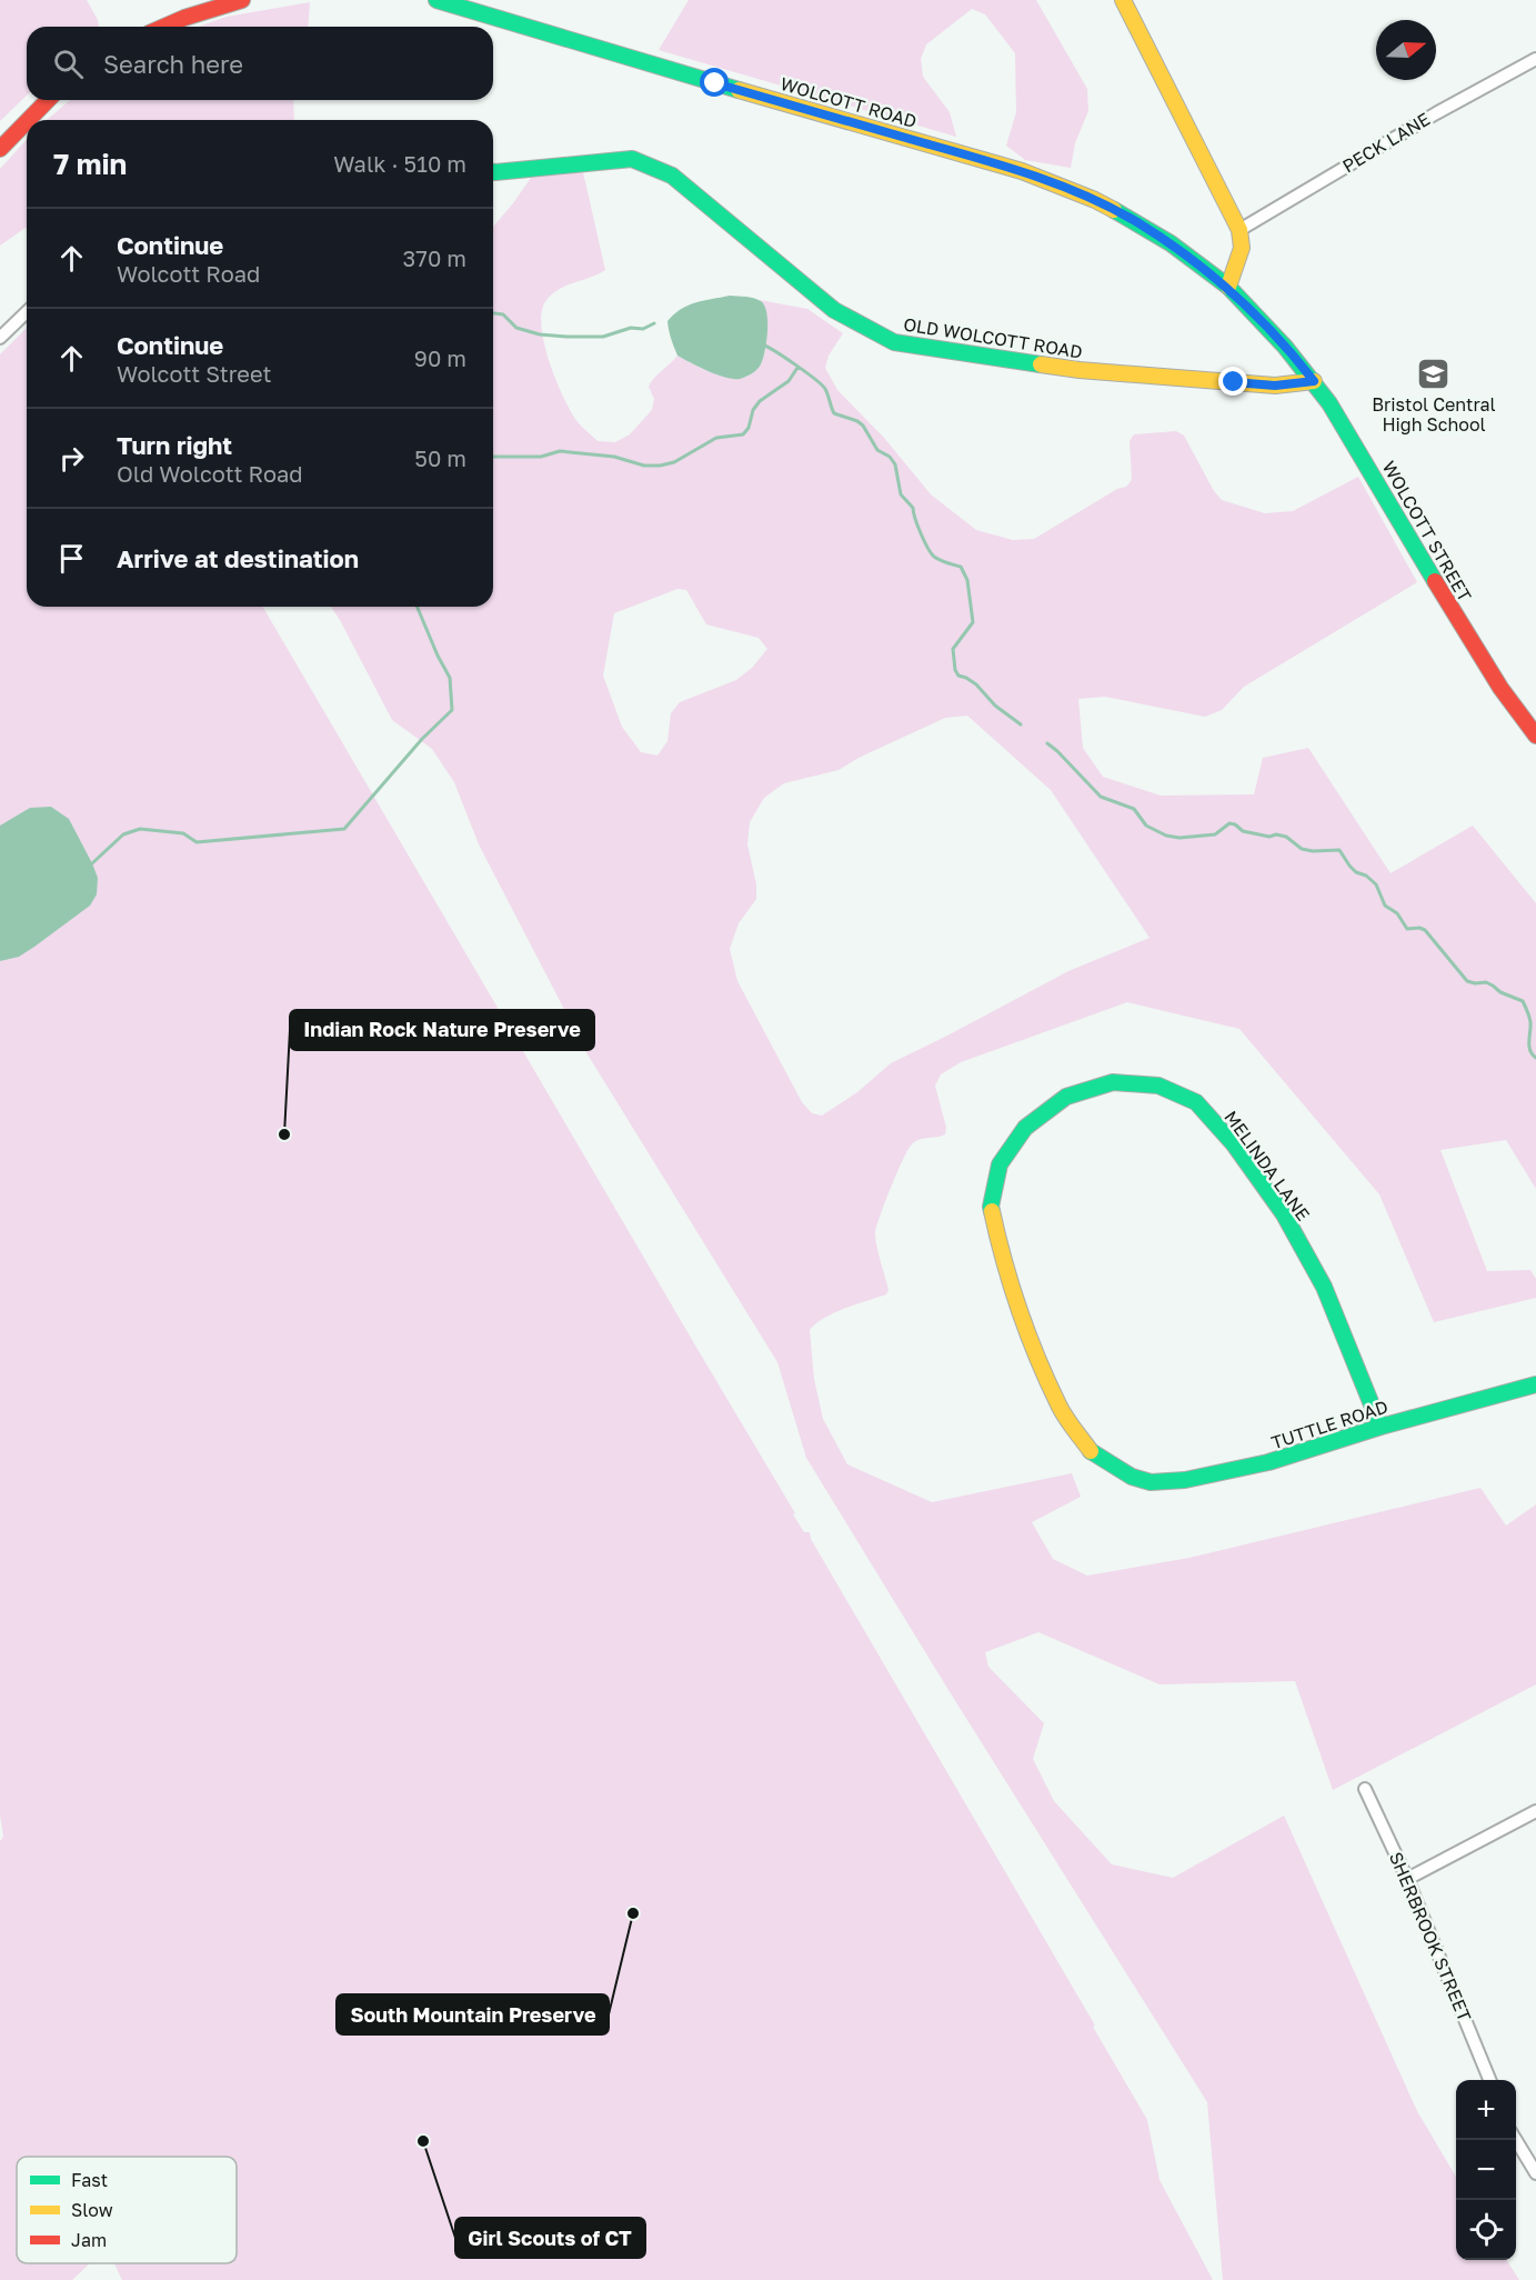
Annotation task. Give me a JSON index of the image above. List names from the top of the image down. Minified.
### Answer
{"streets":{"street":["WOLCOTT ROAD","PECK LANE","OLD WOLCOTT ROAD","WOLCOTT STREET","MELINDA LANE","TUTTLE ROAD","SHERBROOK STREET"]},"crossings":[["WOLCOTT ROAD","WOLCOTT STREET"],["OLD WOLCOTT ROAD","WOLCOTT STREET"],["MELINDA LANE","TUTTLE ROAD"]],"places":{"school or university":["Bristol Central High School"],"other":["Indian Rock Nature Preserve","South Mountain Preserve","Girl Scouts of CT"]},"legend":["Fast","Slow","Jam"],"north":"right","page":{"search":"Search here","heading":["7 min","Walk · 510 m"],"list":[["Continue","Wolcott Road","370 m"],["Continue","Wolcott Street","90 m"],["Turn right","Old Wolcott Road","50 m"],"Arrive at destination"],"map_buttons":["+","−"]}}
